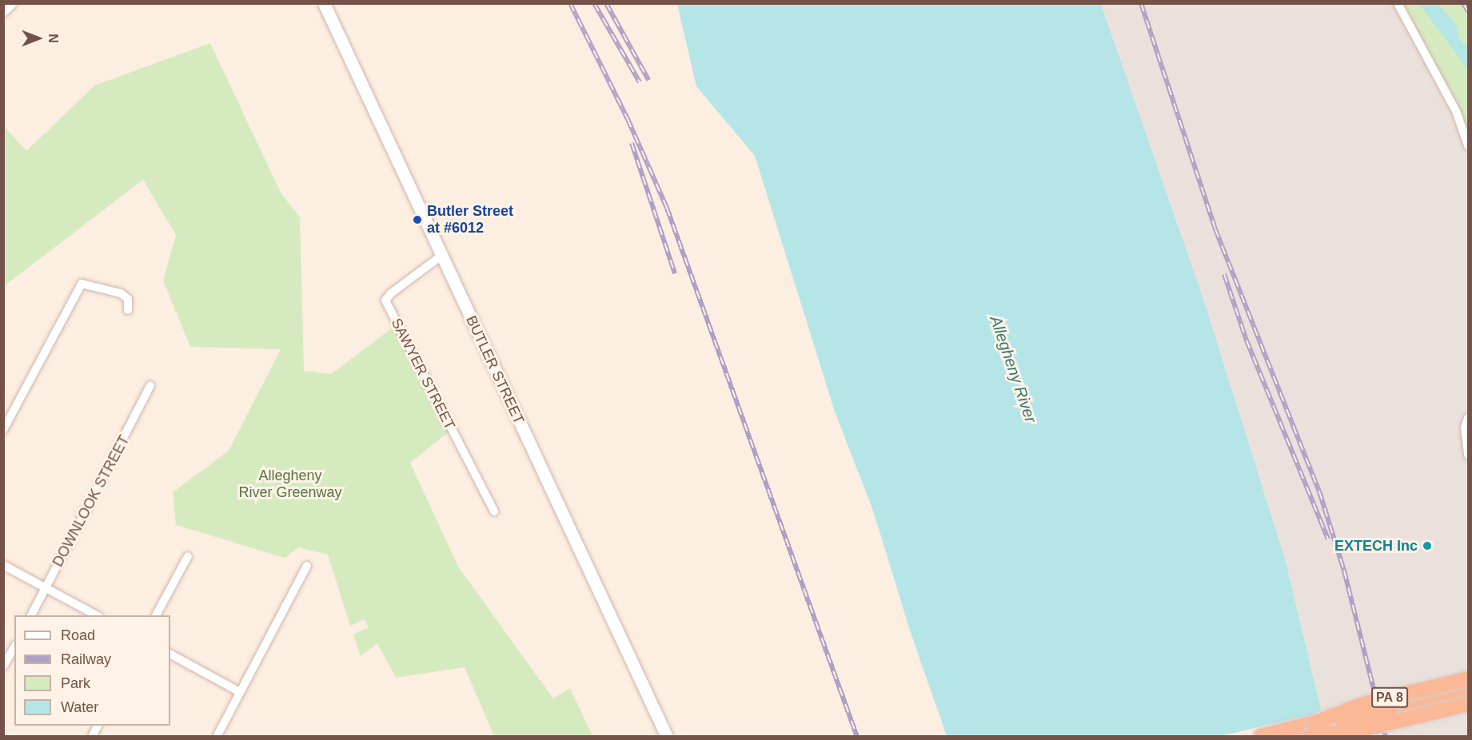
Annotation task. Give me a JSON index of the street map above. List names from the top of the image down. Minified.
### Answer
{"streets":{"highway":["PA 8"],"main road":["BUTLER STREET"],"street":["SAWYER STREET","DOWNLOOK STREET"]},"crossings":[["BUTLER STREET","SAWYER STREET"]],"water":["Allegheny River"],"parks":["Allegheny River Greenway"],"places":["Butler Street at #6012","EXTECH Inc"],"legend":["Road","Railway","Park","Water"],"north":"right"}
